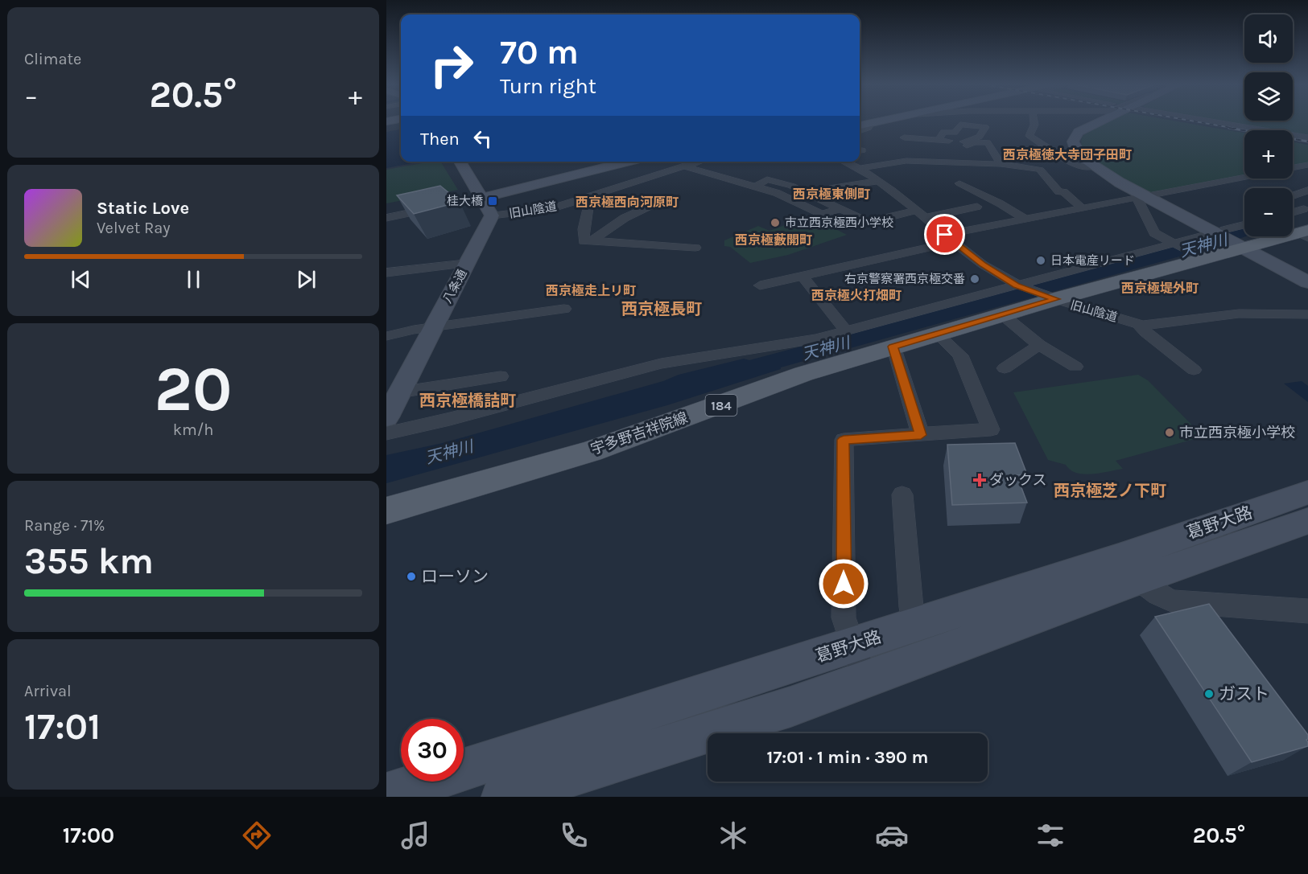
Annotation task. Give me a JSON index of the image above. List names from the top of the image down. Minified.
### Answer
{"streets":{"main road":["184","宇多野吉祥院線"],"street":["旧山陰道","八条通","葛野大路"]},"crossings":[["旧山陰道","八条通"],["旧山陰道","宇多野吉祥院線"]],"districts":["西京極徳大寺団子田町","西京極東側町","西京極西向河原町","西京極藪開町","西京極堤外町","西京極走上リ町","西京極火打畑町","西京極長町","西京極橋詰町","西京極芝ノ下町"],"water":["天神川"],"places":{"transit":["桂大橋"],"other":["市立西京極西小学校","日本電産リード","右京警察署西京極交番","市立西京極小学校","ローソン","ガスト"],"health":["ダックス"]},"page":{"tile":["Climate",["20","km/h"],["Range · 71%","355 km"],["Arrival","17:01"]],"map_buttons":["+","−"],"turn":["70 m","Turn right"],"heat":["−","20.5°","+"],"then":"Then","song":["Static Love","Velvet Ray"],"limit":"30","trip":"17:01 · 1 min · 390 m","tabs":["17:00","20.5°"]}}
